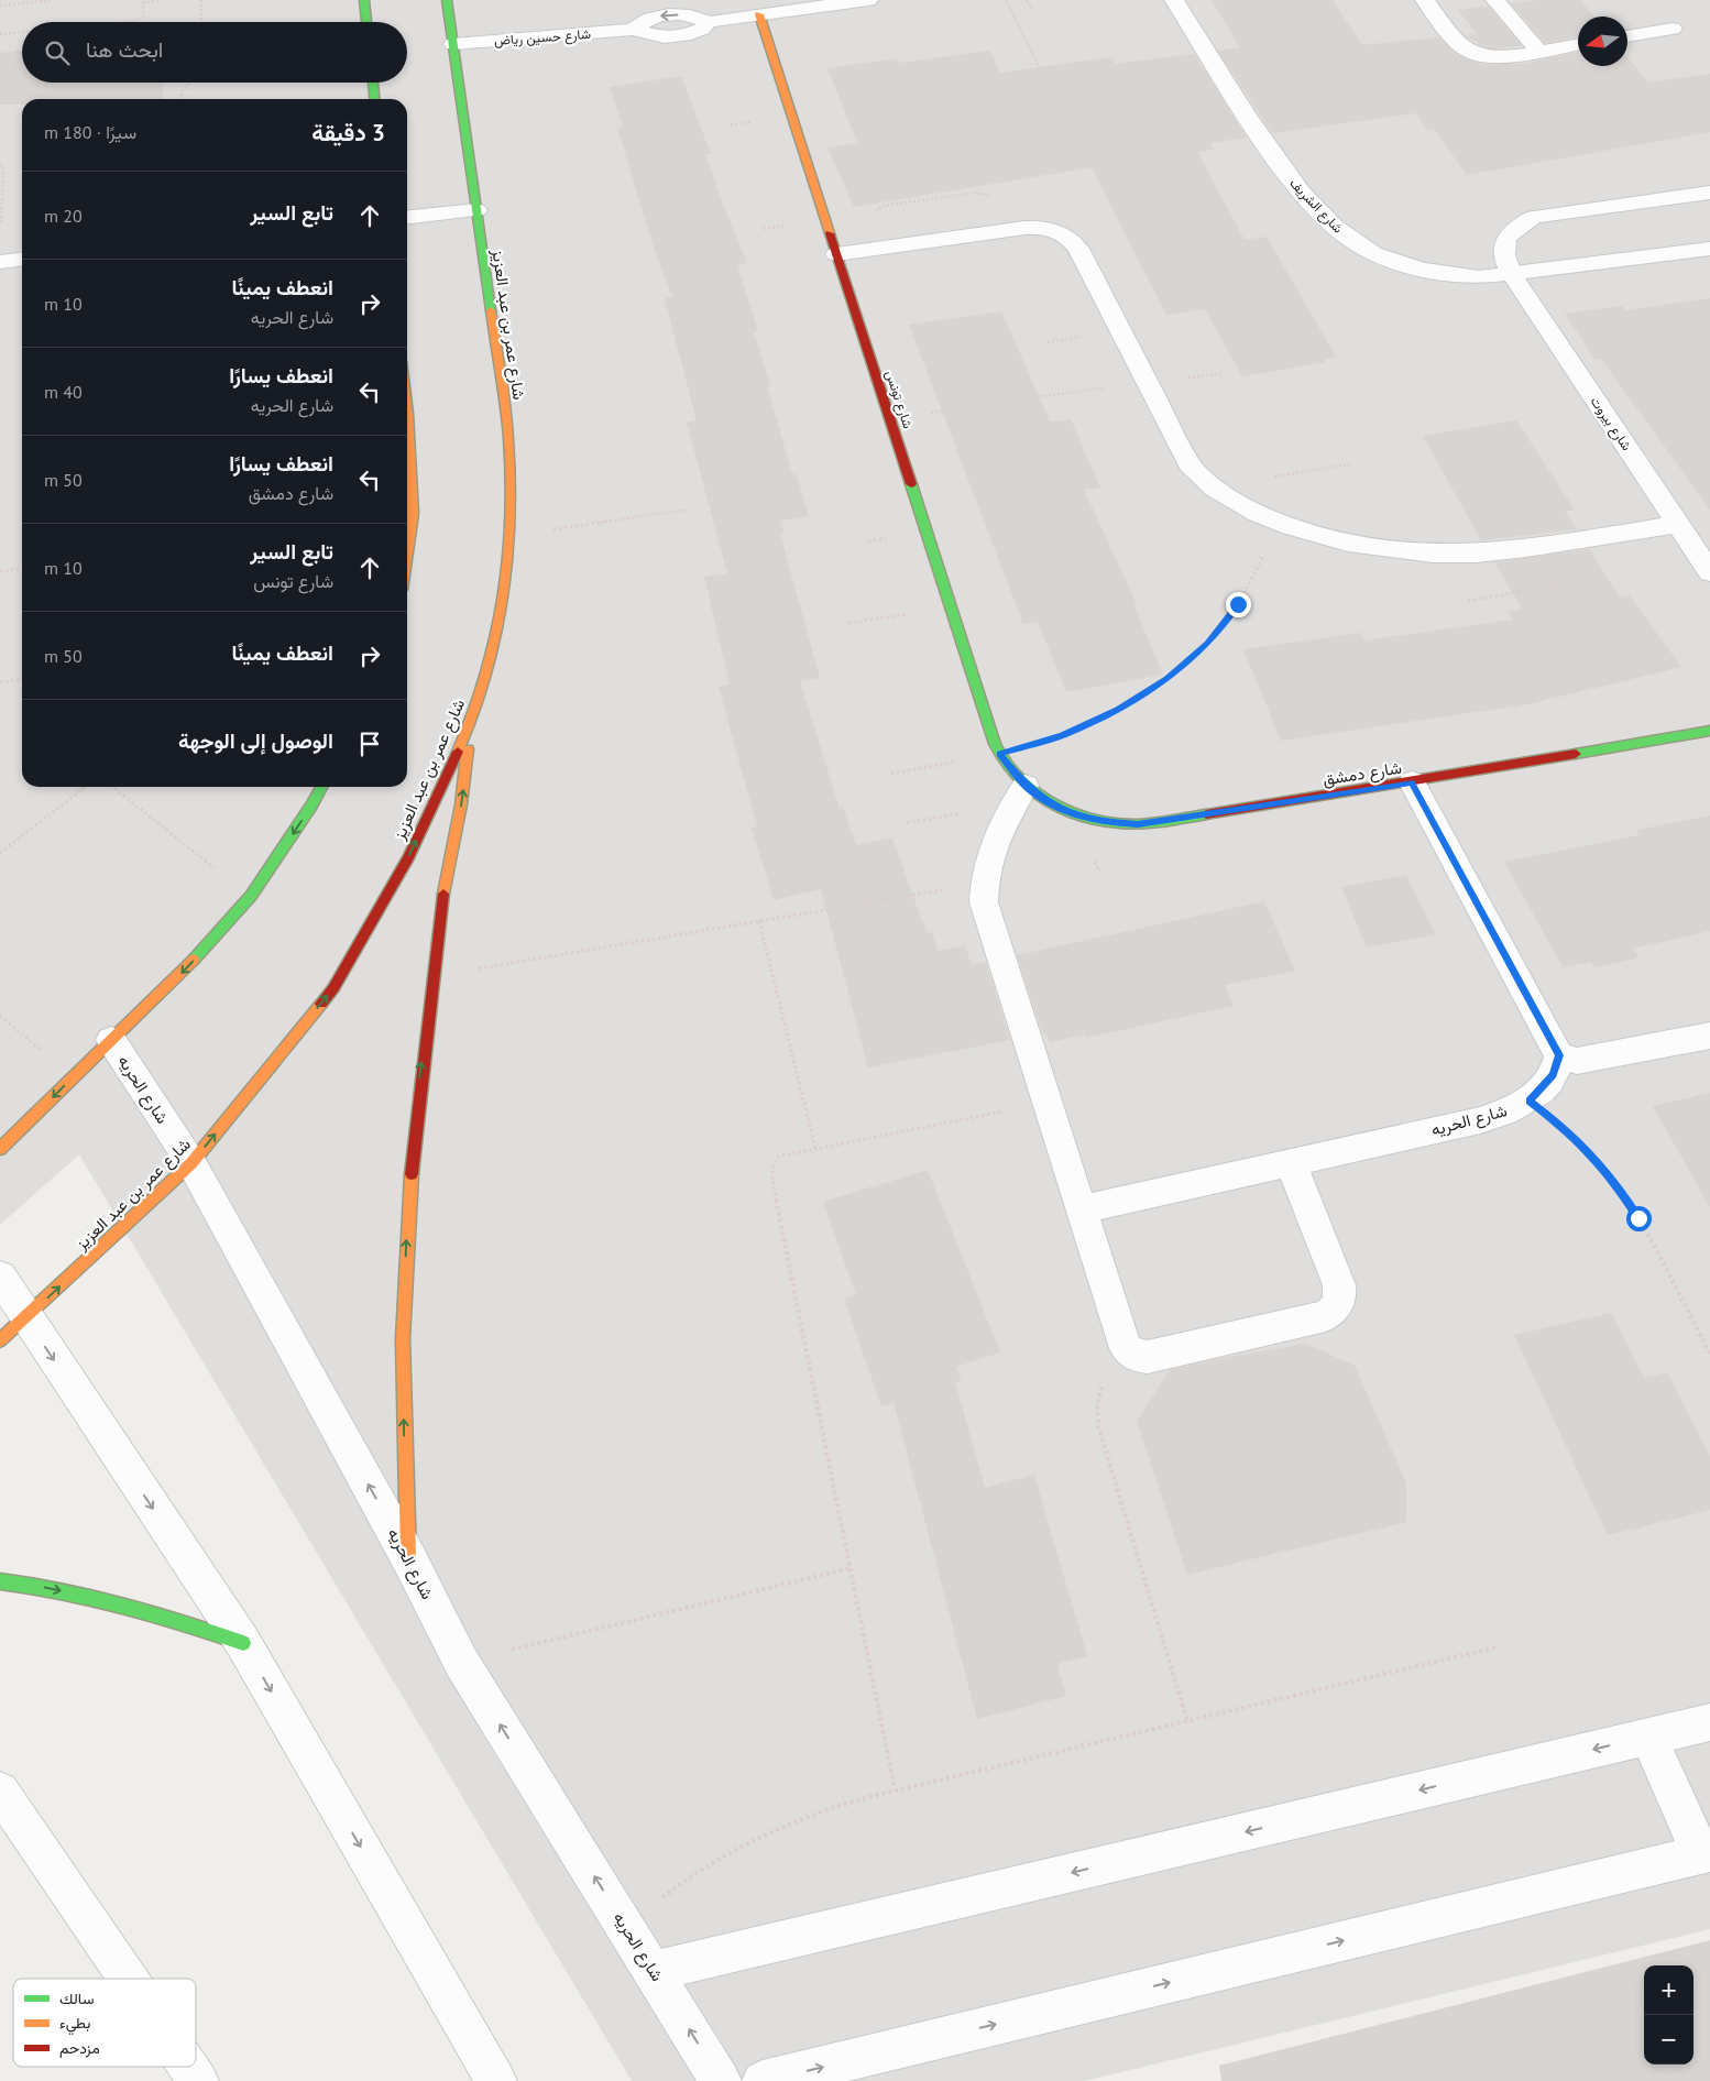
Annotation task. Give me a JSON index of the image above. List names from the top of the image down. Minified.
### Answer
{"streets":{"street":["شارع حسين رياض","شارع الشريف","شارع عمر بن عبد العزيز","شارع تونس","شارع بيروت","شارع دمشق","شارع الحريه"]},"crossings":[["شارع حسين رياض","شارع عمر بن عبد العزيز"],["شارع حسين رياض","شارع تونس"],["شارع الشريف","شارع بيروت"],["شارع عمر بن عبد العزيز","شارع الحريه"],["شارع تونس","شارع دمشق"]],"one_way":["شارع عمر بن عبد العزيز"],"legend":["سالك","بطيء","مزدحم"],"north":"left","page":{"search":"ابحث هنا","heading":["3 دقيقة","سيرًا · 180 m"],"list":[["تابع السير","20 m"],["انعطف يمينًا","شارع الحريه","10 m"],["انعطف يسارًا","شارع الحريه","40 m"],["انعطف يسارًا","شارع دمشق","50 m"],["تابع السير","شارع تونس","10 m"],["انعطف يمينًا","50 m"],"الوصول إلى الوجهة"],"map_buttons":["+","−"]}}
